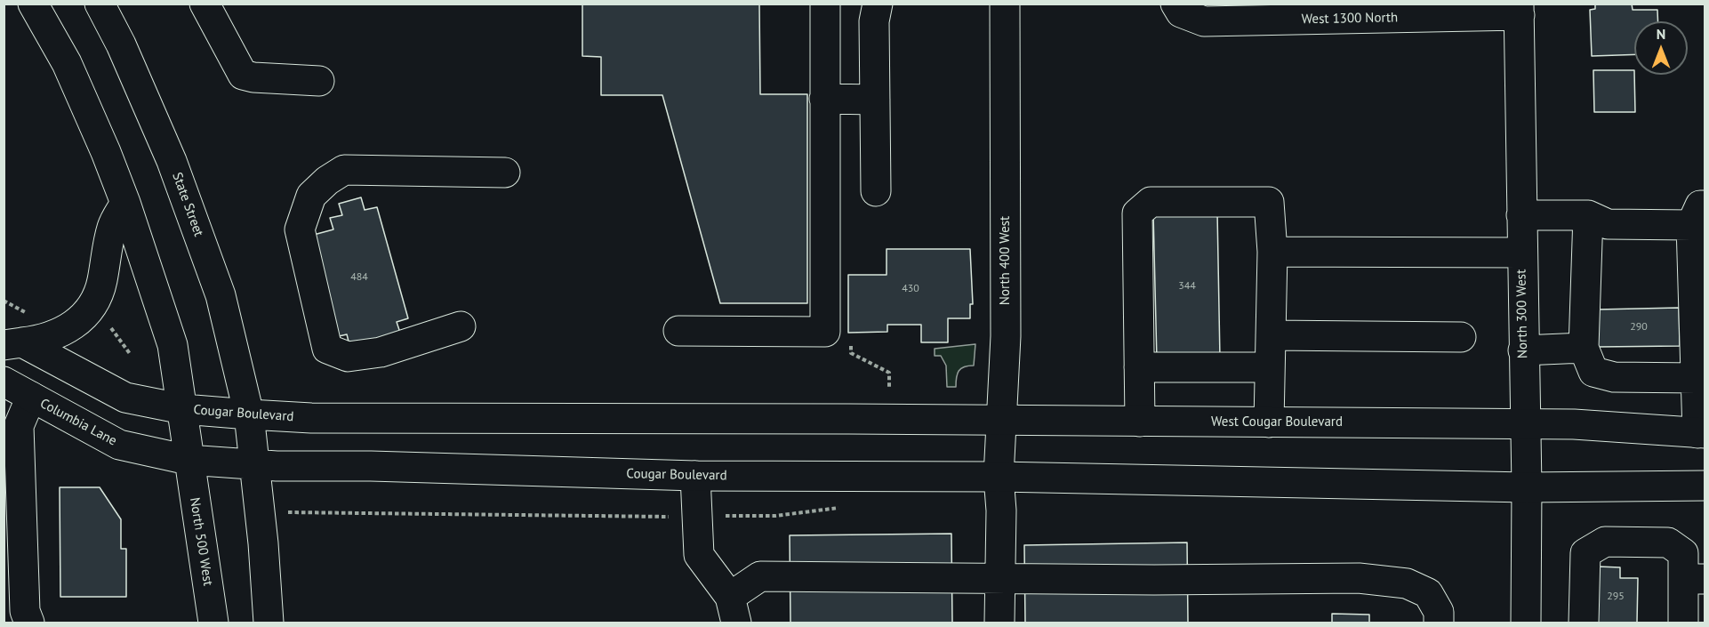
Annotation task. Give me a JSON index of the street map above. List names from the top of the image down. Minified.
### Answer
{"streets":{"main road":["West 1300 North","State Street","North 400 West","North 300 West","Cougar Boulevard","Columbia Lane","West Cougar Boulevard","North 500 West"]},"crossings":[["West 1300 North","North 300 West"],["State Street","Cougar Boulevard"],["North 400 West","Cougar Boulevard"],["North 400 West","West Cougar Boulevard"],["North 300 West","Cougar Boulevard"],["North 300 West","West Cougar Boulevard"],["Cougar Boulevard","Columbia Lane"],["Cougar Boulevard","West Cougar Boulevard"],["Cougar Boulevard","North 500 West"],["Columbia Lane","North 500 West"]],"house_numbers":["484","344","430","290","295"],"north":"top"}
